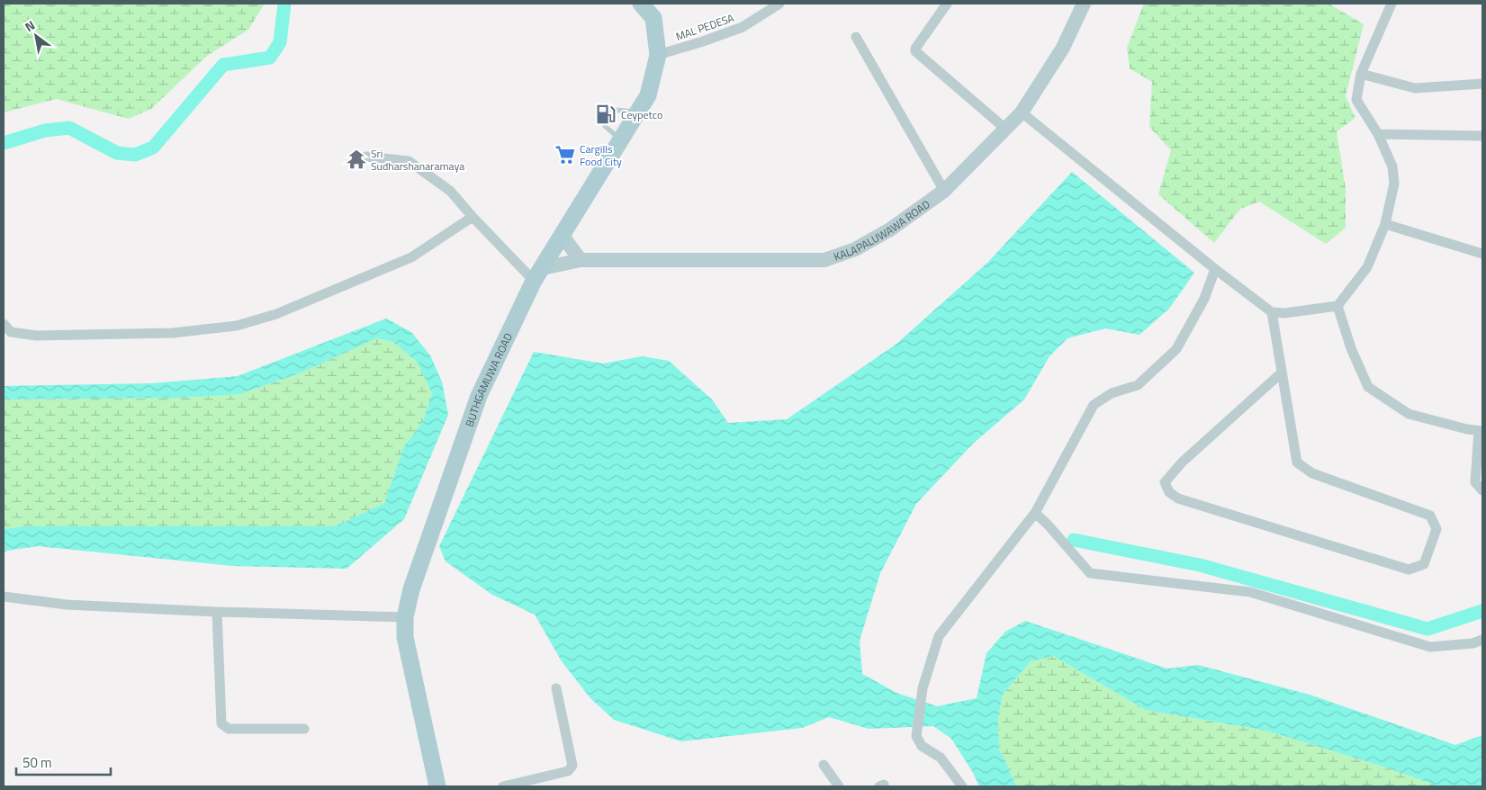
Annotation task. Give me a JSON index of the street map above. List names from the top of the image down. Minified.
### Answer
{"streets":{"main road":["BUTHGAMUWA ROAD"],"street":["MAL PEDESA","KALAPALUWAWA ROAD"]},"crossings":[["MAL PEDESA","BUTHGAMUWA ROAD"],["KALAPALUWAWA ROAD","BUTHGAMUWA ROAD"]],"places":{"fuel station":["Ceypetco"],"supermarket":["Cargills Food City"],"temple":["Sri Sudharshanaramaya"]},"scale_bar":"50 m","north":"top left"}
